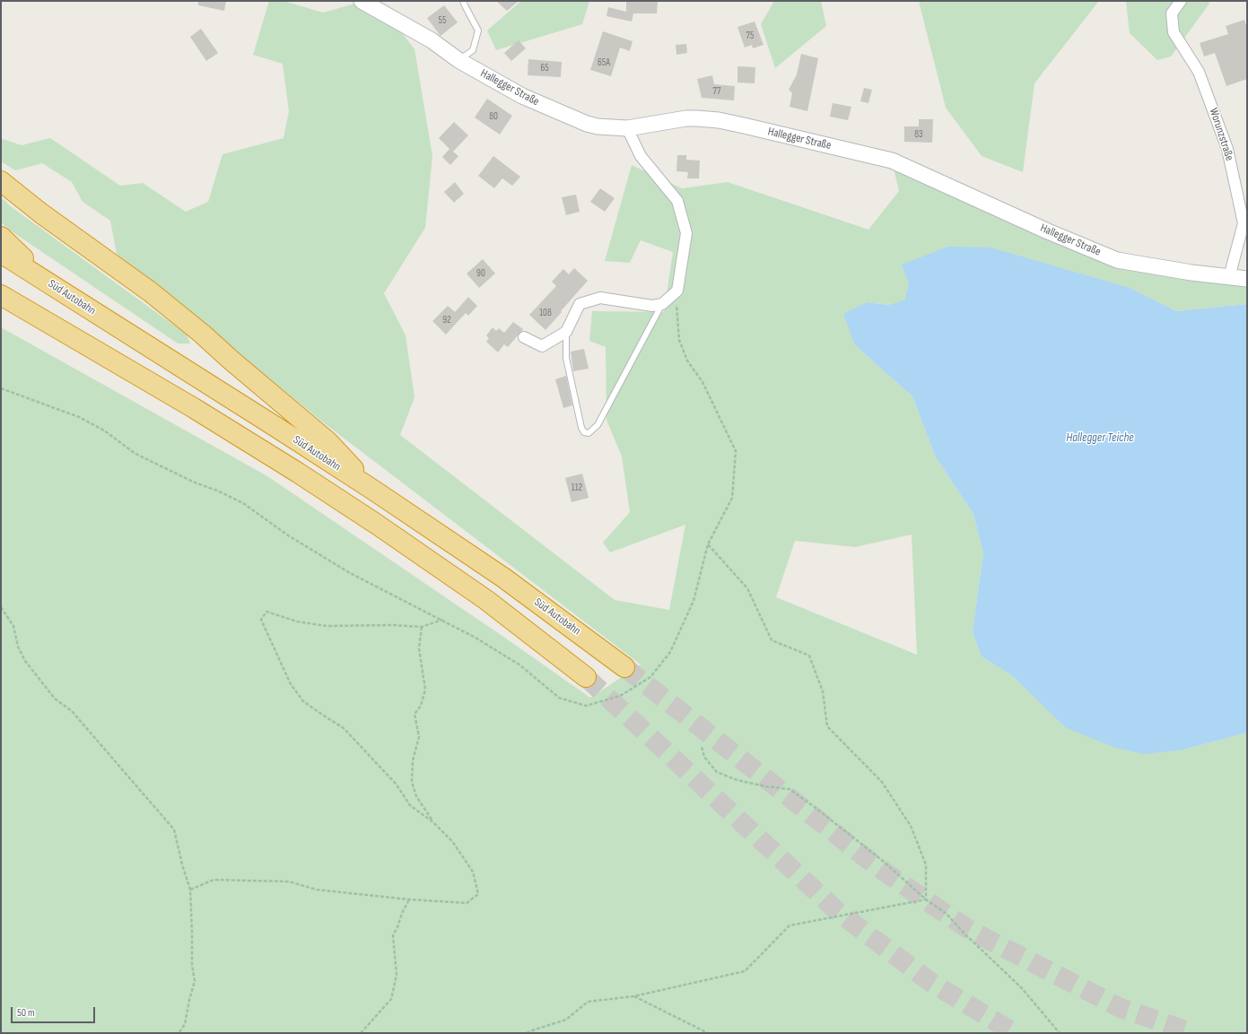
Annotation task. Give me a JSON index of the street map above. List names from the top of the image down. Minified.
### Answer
{"streets":{"highway":["Süd Autobahn"],"main road":["Hallegger Straße"],"street":["Worunzstraße"]},"crossings":[["Hallegger Straße","Worunzstraße"]],"water":["Hallegger Teiche"],"house_numbers":["55","75","65A","65","77","80","83","90","108","92","112"],"scale_bar":"50 m"}
